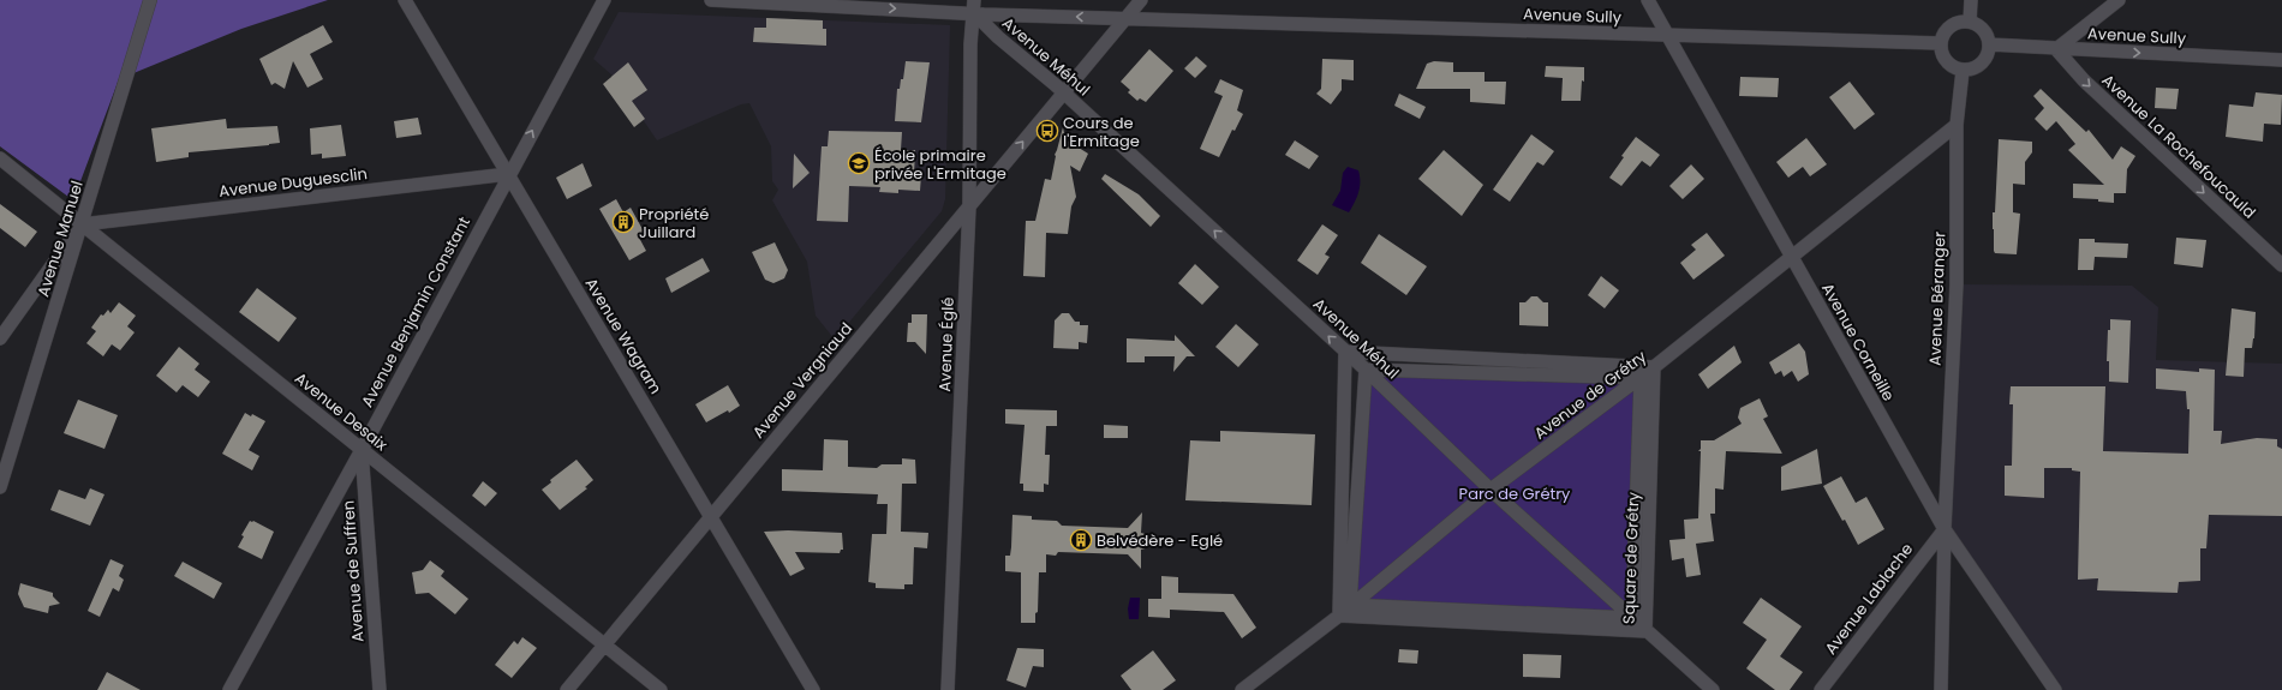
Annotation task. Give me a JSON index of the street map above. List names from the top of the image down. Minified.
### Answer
{"streets":{"street":["Avenue Sully","Avenue Méhul","Avenue La Rochefoucauld","Avenue Duguesclin","Avenue Manuel","Avenue Béranger","Avenue Benjamin Constant","Avenue Wagram","Avenue Corneille","Avenue Églé","Avenue Vergniaud","Avenue de Grétry","Avenue Desaix","Square de Grétry","Avenue de Suffren","Avenue Lablache"]},"crossings":[["Avenue Sully","Avenue Méhul"],["Avenue Sully","Avenue La Rochefoucauld"],["Avenue Sully","Avenue Béranger"],["Avenue Sully","Avenue Corneille"],["Avenue Sully","Avenue Églé"],["Avenue Sully","Avenue Vergniaud"],["Avenue Méhul","Avenue Églé"],["Avenue Méhul","Avenue Vergniaud"],["Avenue Méhul","Avenue de Grétry"],["Avenue Méhul","Square de Grétry"],["Avenue Duguesclin","Avenue Manuel"],["Avenue Duguesclin","Avenue Benjamin Constant"],["Avenue Duguesclin","Avenue Wagram"],["Avenue Duguesclin","Avenue Desaix"],["Avenue Manuel","Avenue Desaix"],["Avenue Béranger","Avenue Corneille"],["Avenue Béranger","Avenue de Grétry"],["Avenue Béranger","Avenue Lablache"],["Avenue Benjamin Constant","Avenue Wagram"],["Avenue Benjamin Constant","Avenue Desaix"],["Avenue Benjamin Constant","Avenue de Suffren"],["Avenue Wagram","Avenue Vergniaud"],["Avenue Corneille","Avenue de Grétry"],["Avenue Corneille","Avenue Lablache"],["Avenue Églé","Avenue Vergniaud"],["Avenue Vergniaud","Avenue Desaix"],["Avenue de Grétry","Square de Grétry"],["Avenue Desaix","Avenue de Suffren"]],"one_way":["Avenue Méhul","Avenue La Rochefoucauld"],"parks":["Parc de Grétry"],"places":{"bus stop":["Cours de l'Ermitage"],"school or university":["École primaire privée L'Ermitage"],"building":["Propriété Juillard","Belvédère - Eglé"]}}
